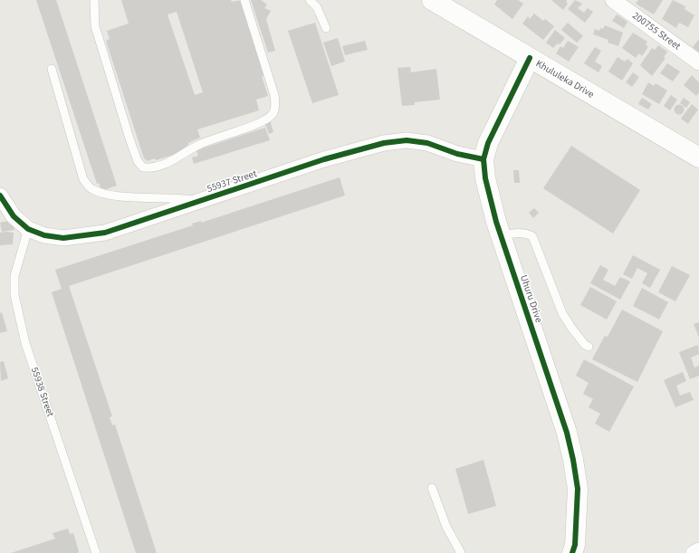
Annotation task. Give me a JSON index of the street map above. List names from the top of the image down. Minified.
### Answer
{"streets":{"street":["200755 Street","Khululeka Drive","55937 Street","Uhuru Drive"],"lane":["55938 Street"]},"crossings":[["Khululeka Drive","Uhuru Drive"],["55937 Street","Uhuru Drive"],["55937 Street","55938 Street"]]}
